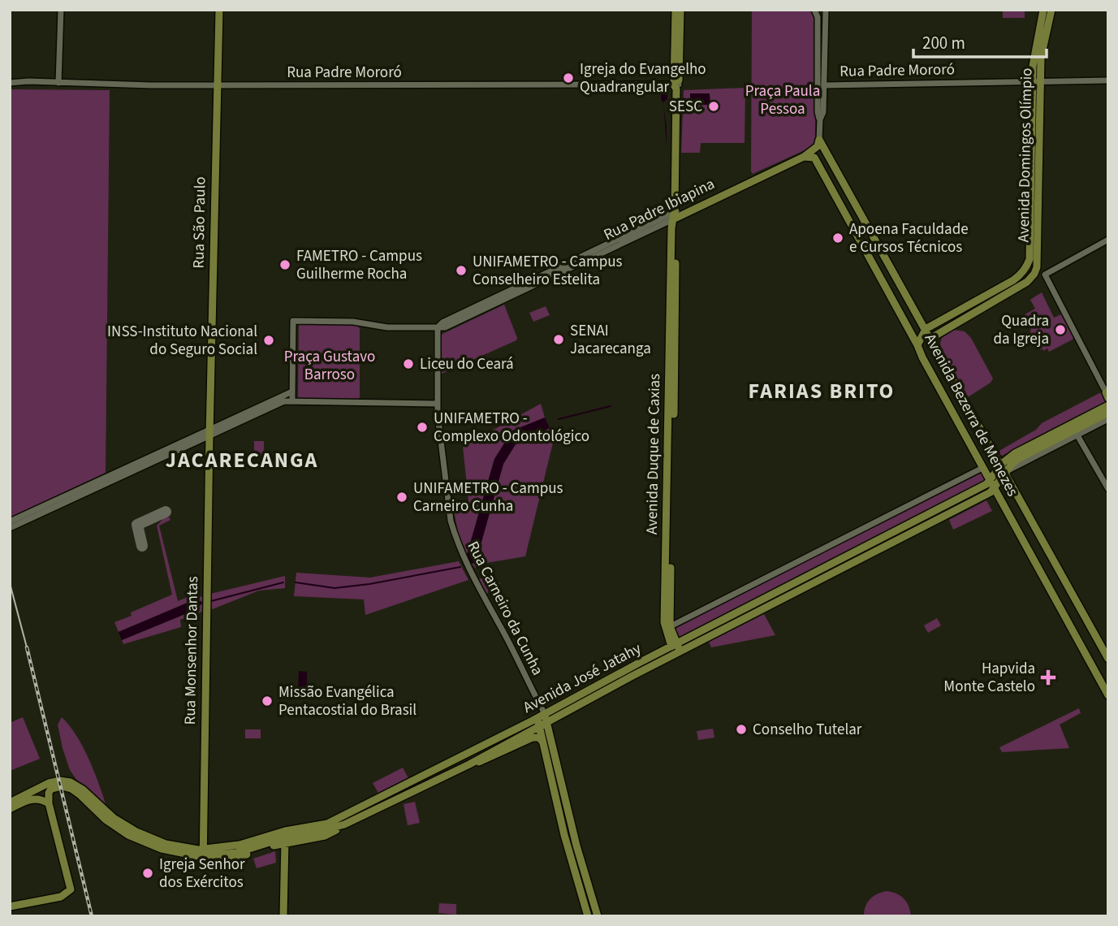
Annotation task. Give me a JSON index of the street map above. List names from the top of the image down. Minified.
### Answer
{"streets":{"main road":["Avenida Domingos Olímpio","Rua Padre Ibiapina","Rua São Paulo","Avenida Bezerra de Menezes","Avenida Duque de Caxias","Rua Monsenhor Dantas","Avenida José Jatahy"],"street":["Rua Padre Mororó","Rua Carneiro da Cunha"]},"crossings":[["Rua Padre Mororó","Avenida Domingos Olímpio"],["Rua Padre Mororó","Rua São Paulo"],["Rua Padre Mororó","Avenida Duque de Caxias"],["Rua Padre Ibiapina","Avenida Bezerra de Menezes"],["Rua Padre Ibiapina","Avenida Duque de Caxias"],["Rua Padre Ibiapina","Rua Carneiro da Cunha"],["Rua São Paulo","Rua Monsenhor Dantas"],["Avenida Bezerra de Menezes","Avenida José Jatahy"],["Avenida Duque de Caxias","Avenida José Jatahy"],["Rua Carneiro da Cunha","Avenida José Jatahy"],["Rua Monsenhor Dantas","Avenida José Jatahy"]],"districts":["FARIAS BRITO","JACARECANGA"],"parks":["Praça Paula Pessoa","Praça Gustavo Barroso"],"places":{"other":["Igreja do Evangelho Quadrangular","SESC","Apoena Faculdade e Cursos Técnicos","FAMETRO - Campus Guilherme Rocha","UNIFAMETRO - Campus Conselheiro Estelita","Quadra da Igreja","SENAI Jacarecanga","INSS-Instituto Nacional do Seguro Social","Liceu do Ceará","UNIFAMETRO - Complexo Odontológico","UNIFAMETRO - Campus Carneiro Cunha","Missão Evangélica Pentacostial do Brasil","Conselho Tutelar","Igreja Senhor dos Exércitos"],"health":["Hapvida Monte Castelo"]},"scale_bar":"200 m"}
